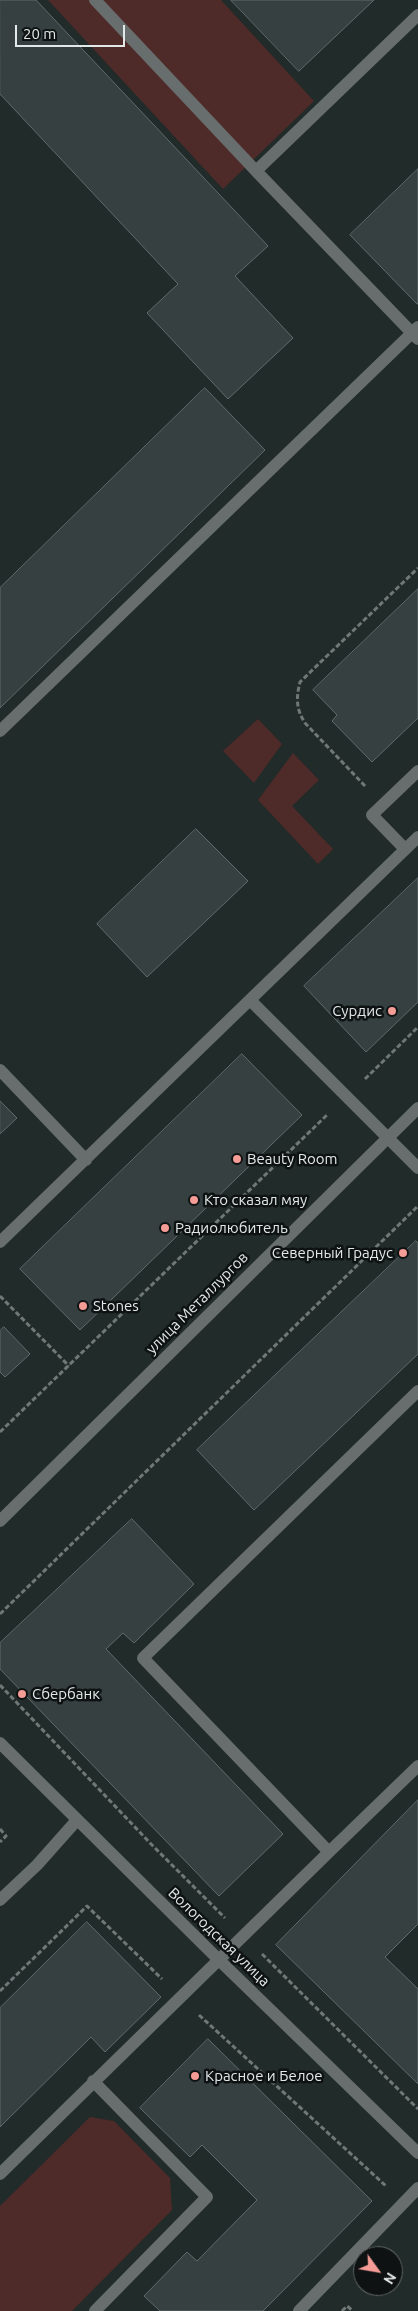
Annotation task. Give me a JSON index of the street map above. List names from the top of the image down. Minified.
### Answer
{"streets":{"street":["улица Металлургов","Вологодская улица"]},"places":["Сурдис","Beauty Room","Кто сказал мяу","Радиолюбитель","Северный Градус","Stones","Сбербанк","Красное и Белое"],"scale_bar":"20 m","north":"bottom right"}
